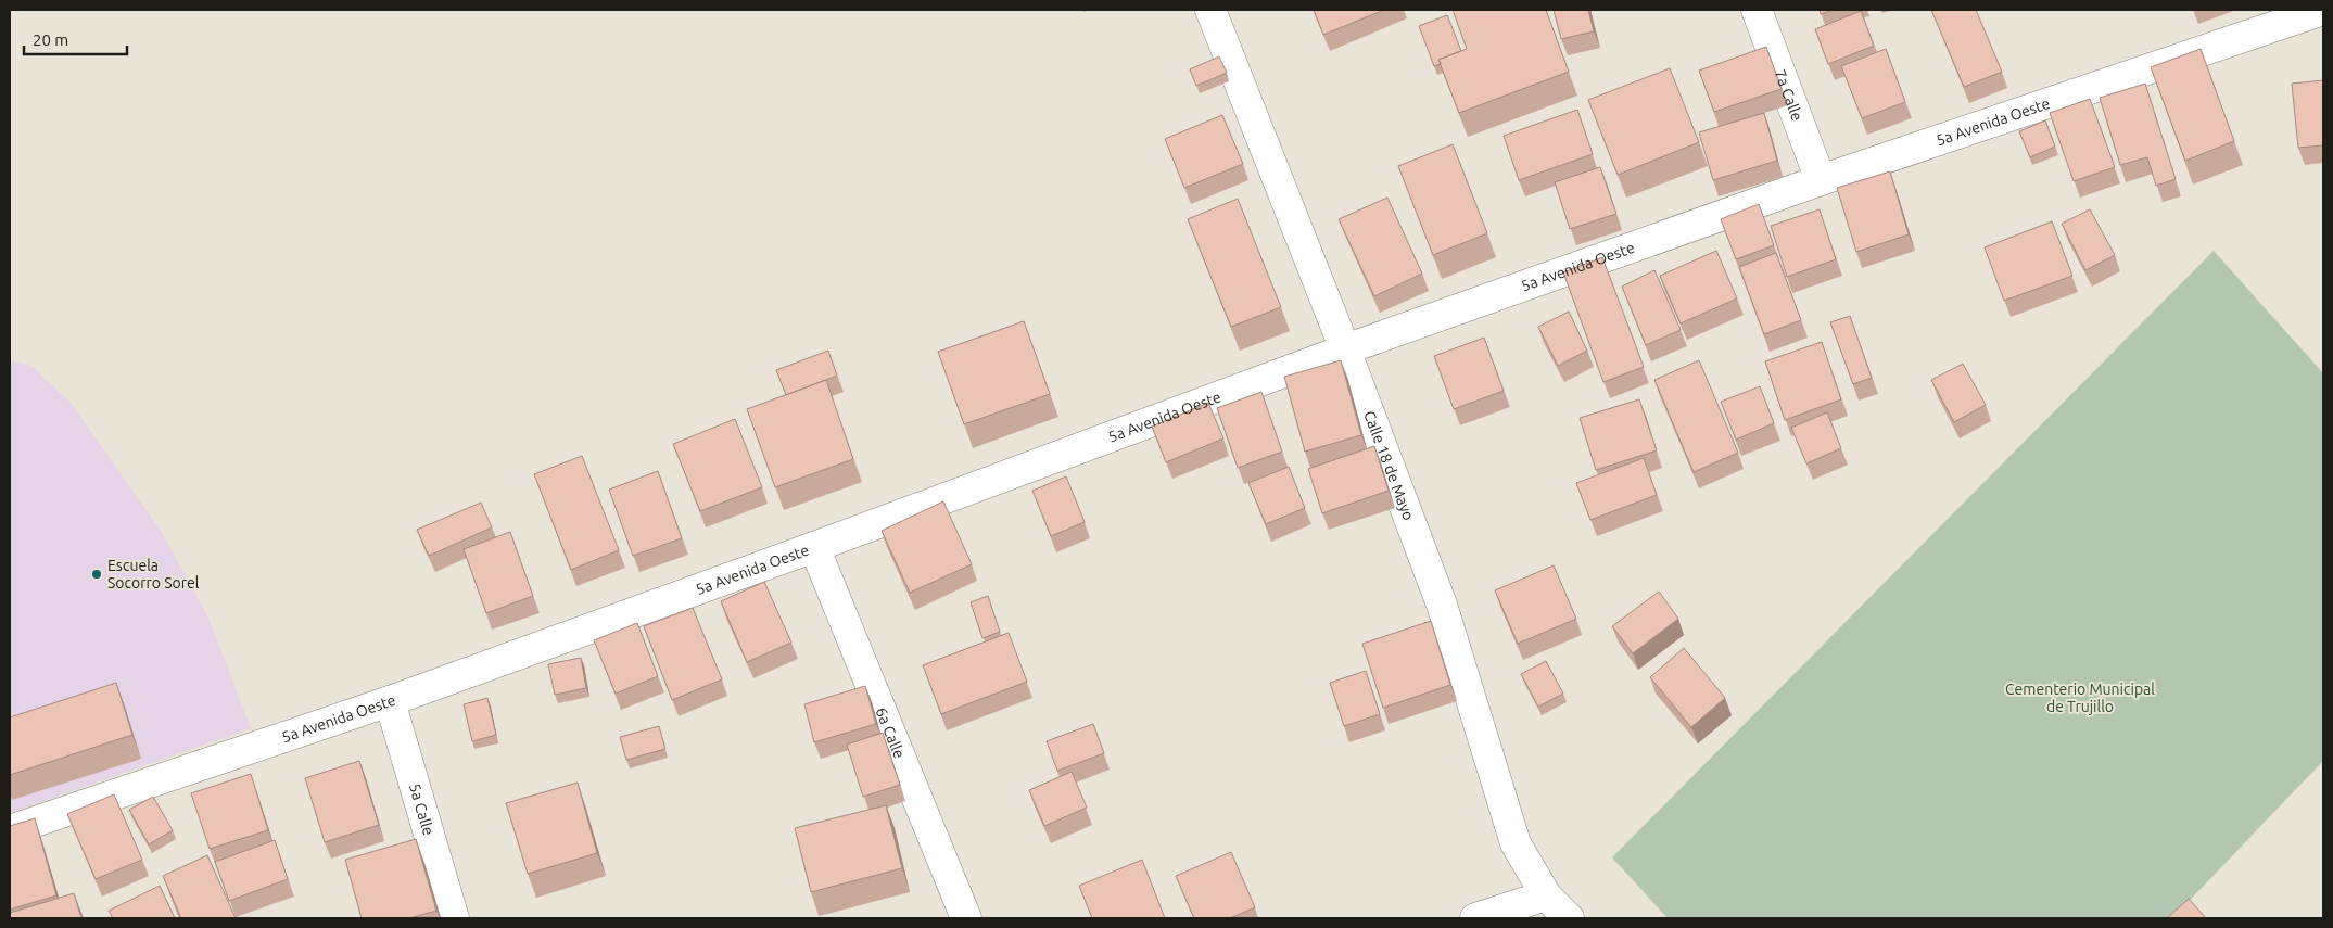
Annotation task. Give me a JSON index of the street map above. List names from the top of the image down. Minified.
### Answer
{"streets":{"street":["7a Calle","5a Avenida Oeste","Calle 18 de Mayo","6a Calle","5a Calle"]},"crossings":[["7a Calle","5a Avenida Oeste"],["5a Avenida Oeste","Calle 18 de Mayo"],["5a Avenida Oeste","6a Calle"],["5a Avenida Oeste","5a Calle"]],"parks":["Cementerio Municipal de Trujillo"],"places":["Escuela Socorro Sorel"],"scale_bar":"20 m"}
